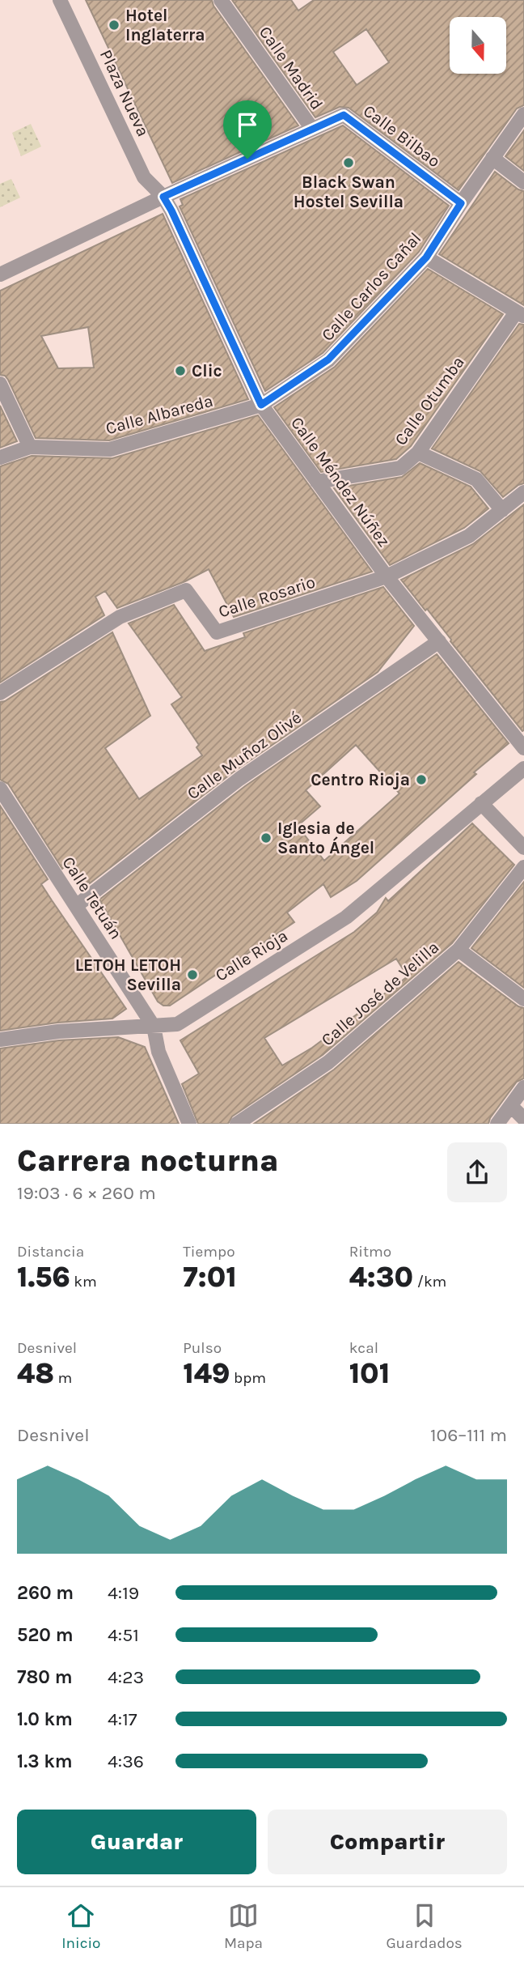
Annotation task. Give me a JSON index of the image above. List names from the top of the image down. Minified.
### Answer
{"streets":{"street":["Calle Madrid","Plaza Nueva","Calle Bilbao","Calle Carlos Cañal","Calle Otumba","Calle Albareda","Calle Méndez Núñez","Calle Rosario","Calle Muñoz Olivé","Calle Tetuán","Calle Rioja","Calle José de Velilla"]},"crossings":[["Calle Madrid","Calle Bilbao"],["Plaza Nueva","Calle Bilbao"],["Plaza Nueva","Calle Méndez Núñez"],["Calle Bilbao","Calle Carlos Cañal"],["Calle Carlos Cañal","Calle Albareda"],["Calle Carlos Cañal","Calle Méndez Núñez"],["Calle Otumba","Calle Méndez Núñez"],["Calle Albareda","Calle Méndez Núñez"],["Calle Méndez Núñez","Calle Rosario"],["Calle Méndez Núñez","Calle Muñoz Olivé"],["Calle Muñoz Olivé","Calle Tetuán"],["Calle Tetuán","Calle Rioja"]],"places":["Hotel Inglaterra","Black Swan Hostel Sevilla","Clic","Centro Rioja","Iglesia de Santo Ángel","LETOH LETOH Sevilla"],"north":"bottom","page":{"heading":["Carrera nocturna","19:03 · 6 × 260 m"],"stats":[["Distancia","1.56 km"],["Tiempo","7:01"],["Ritmo","4:30 /km"],["Desnivel","48 m"],["Pulso","149 bpm"],["kcal","101"]],"chart":["Desnivel","106–111 m"],"list":[{"name":"260 m","note":"4:19"},{"name":"520 m","note":"4:51"},{"name":"780 m","note":"4:23"},{"name":"1.0 km","note":"4:17"},{"name":"1.3 km","note":"4:36"}],"buttons":["Guardar","Compartir"],"tabs":["Inicio","Mapa","Guardados"]}}
